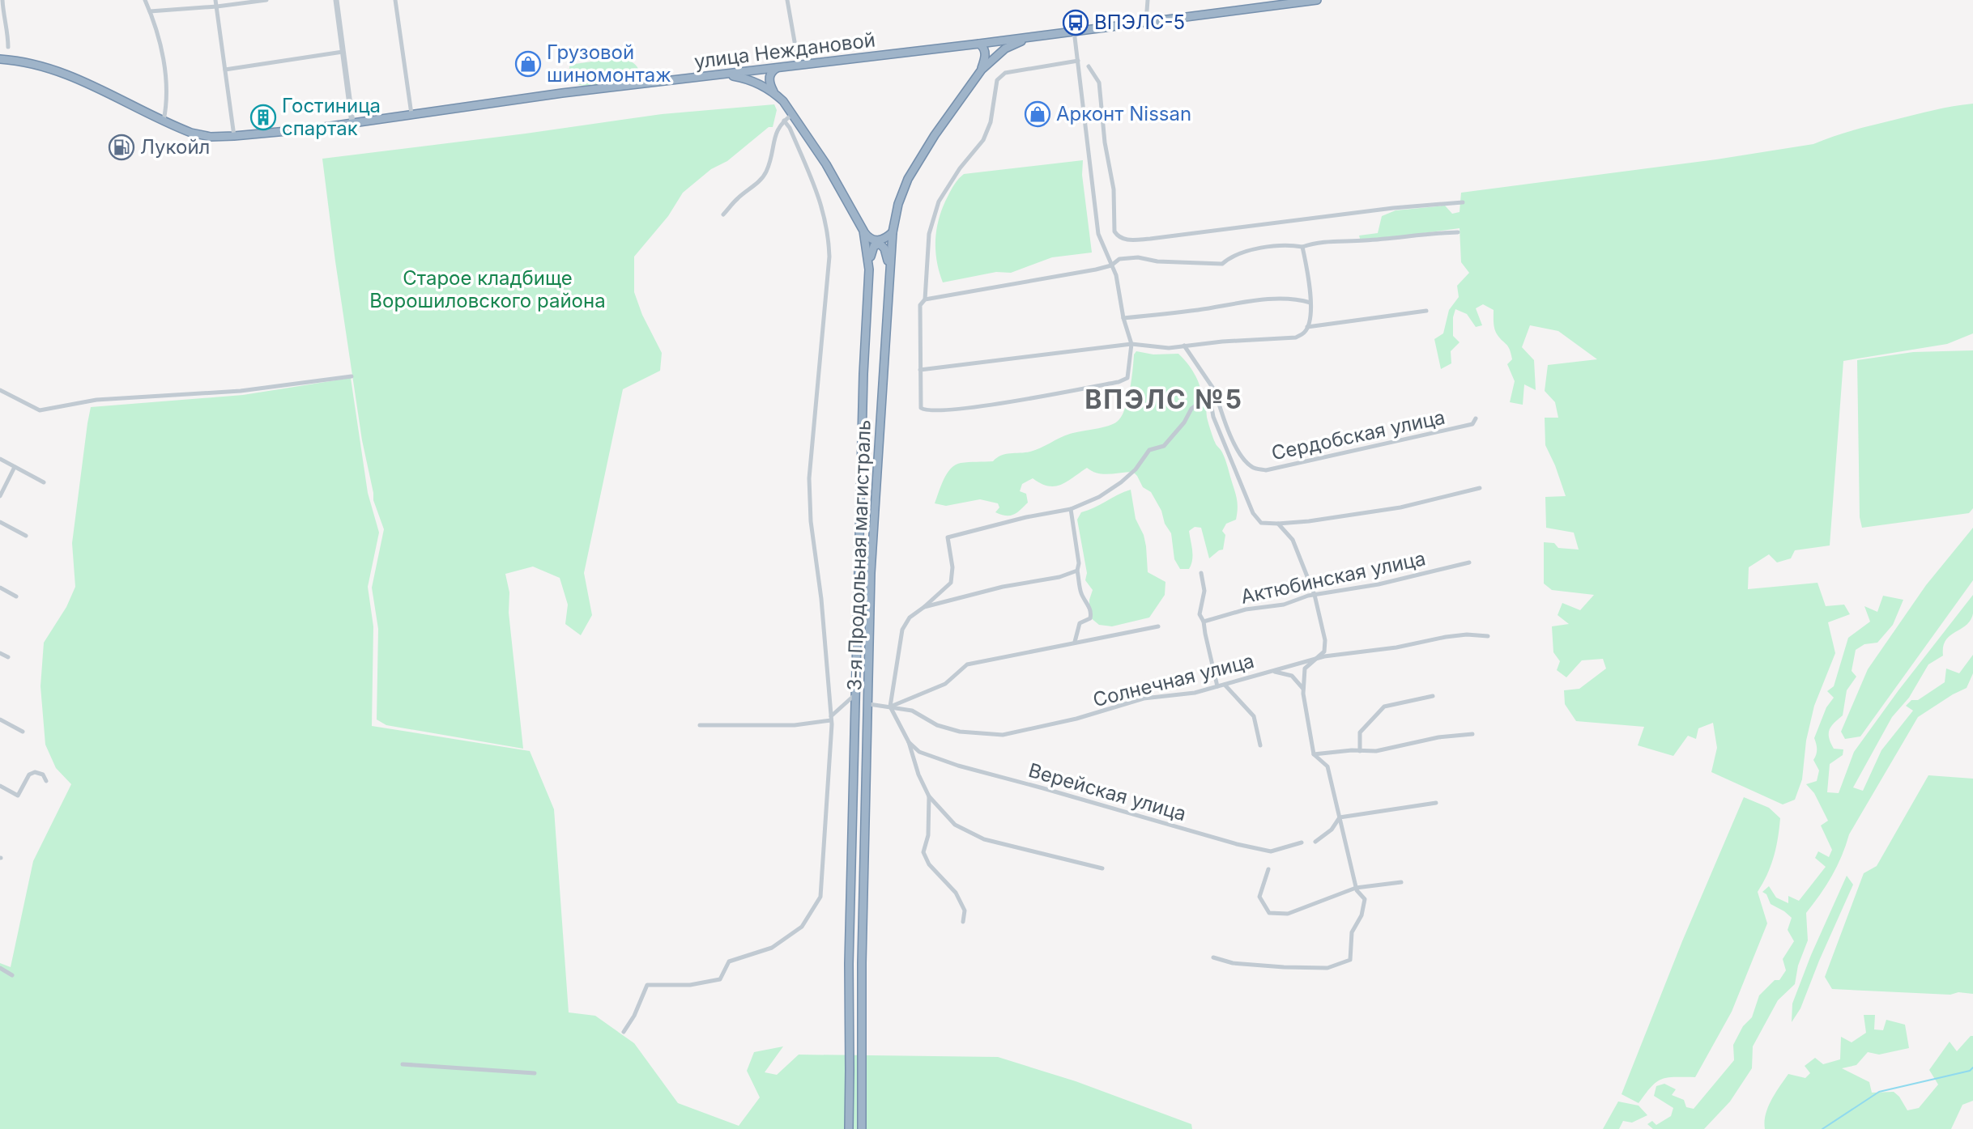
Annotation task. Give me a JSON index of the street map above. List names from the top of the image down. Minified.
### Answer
{"streets":{"highway":["улица Неждановой","3-я Продольная магистраль"],"street":["Сердобская улица","Актюбинская улица","Солнечная улица","Верейская улица"]},"crossings":[["улица Неждановой","3-я Продольная магистраль"],["3-я Продольная магистраль","Солнечная улица"]],"districts":["ВПЭЛС №5"],"parks":["Старое кладбище Ворошиловского района"],"places":{"bus stop":["ВПЭЛС-5"],"shop":["Грузовой шиномонтаж","Арконт Nissan"],"building":["Гостиница спартак"],"fuel station":["Лукойл"]}}
